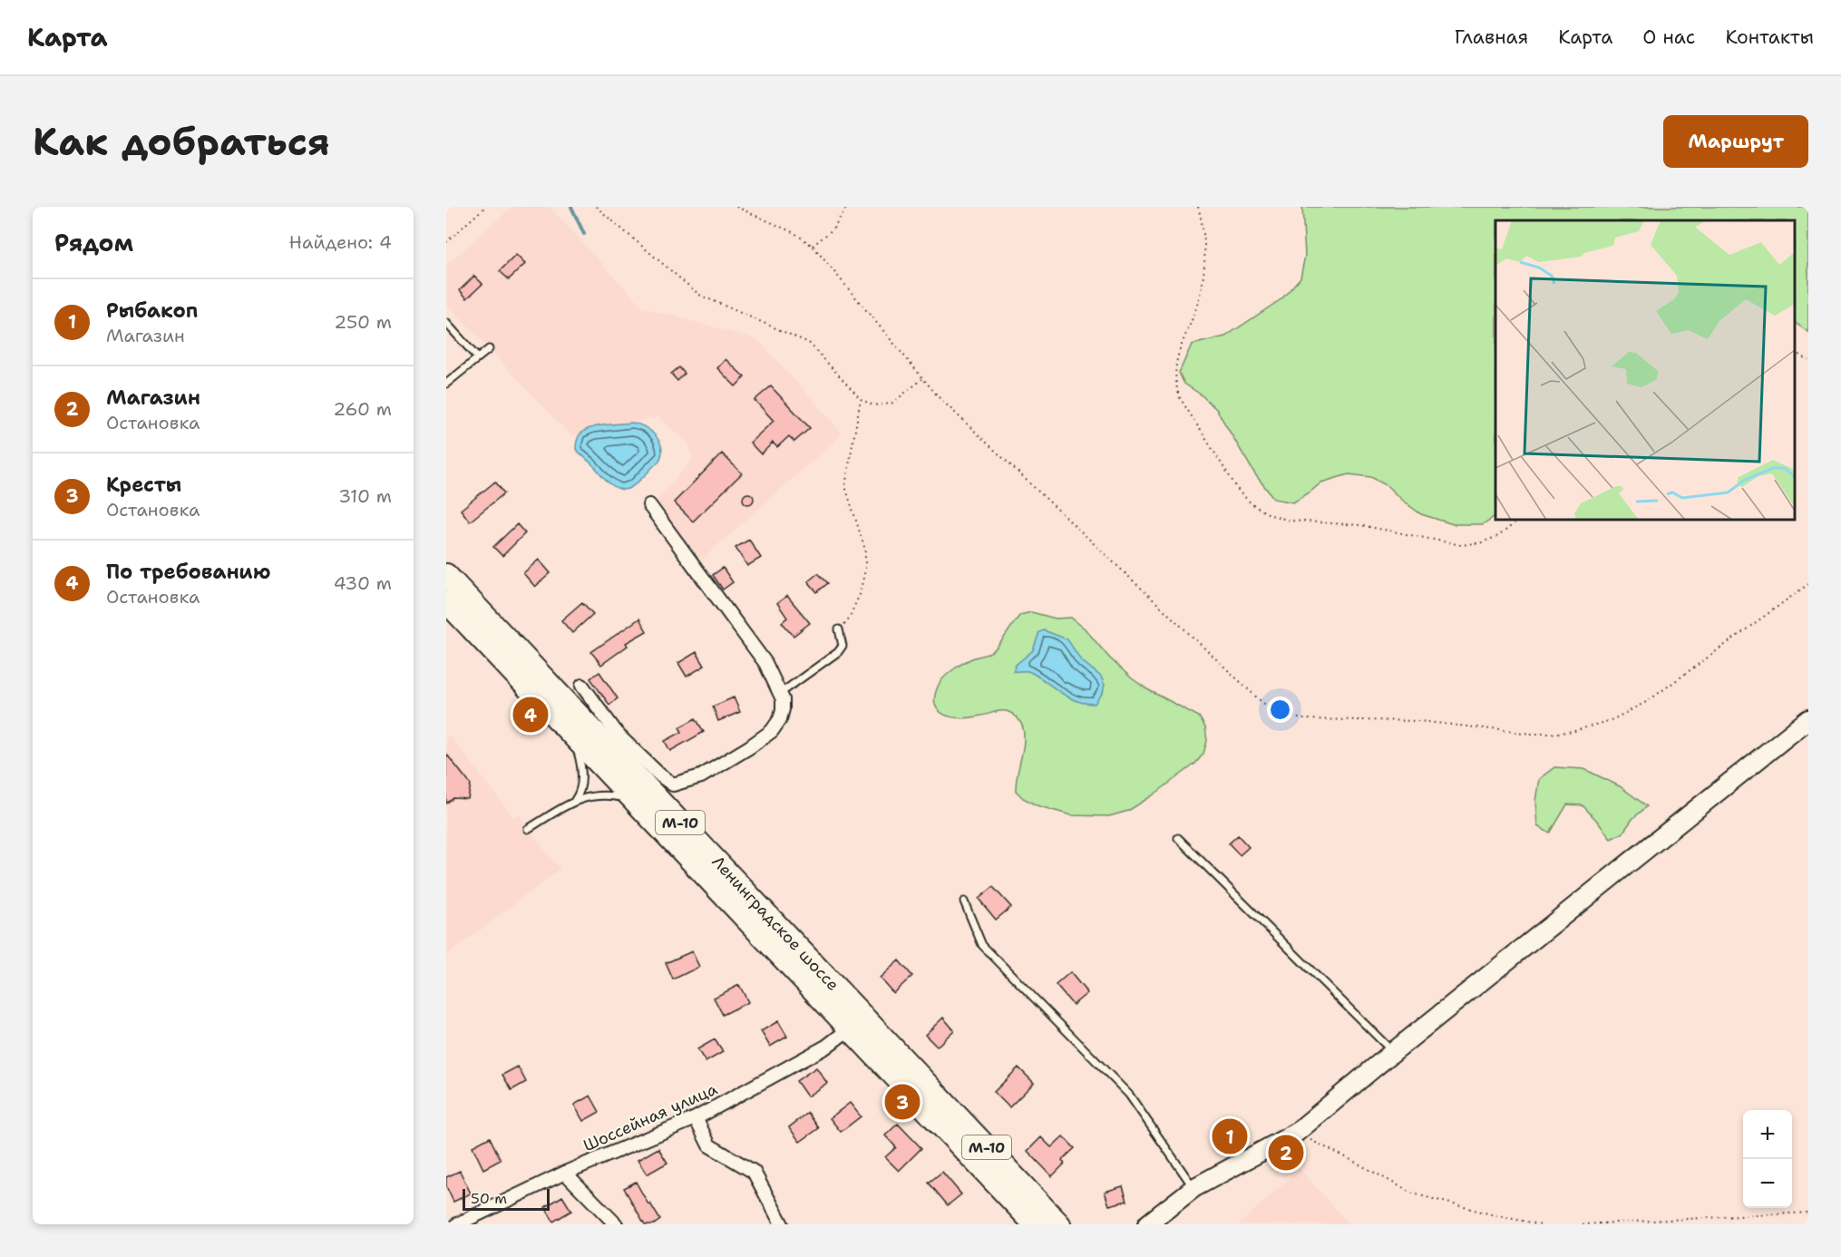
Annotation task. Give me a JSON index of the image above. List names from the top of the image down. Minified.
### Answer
{"streets":{"highway":["М-10","Ленинградское шоссе"],"street":["Шоссейная улица"]},"crossings":[["Ленинградское шоссе","Шоссейная улица"]],"scale_bar":"50 m","page":{"header":"Карта","nav":["Главная","Карта","О нас","Контакты"],"buttons":"Маршрут","title":"Как добраться","heading":["Рядом","Найдено: 4"],"list":[{"mark":"1","name":"Рыбакоп","note":"Магазин","value":"250 m"},{"mark":"2","name":"Магазин","note":"Остановка","value":"260 m"},{"mark":"3","name":"Кресты","note":"Остановка","value":"310 m"},{"mark":"4","name":"По требованию","note":"Остановка","value":"430 m"}],"pins":["4","3","1","2"],"map_buttons":["+","−"],"scale":"50 m"}}
